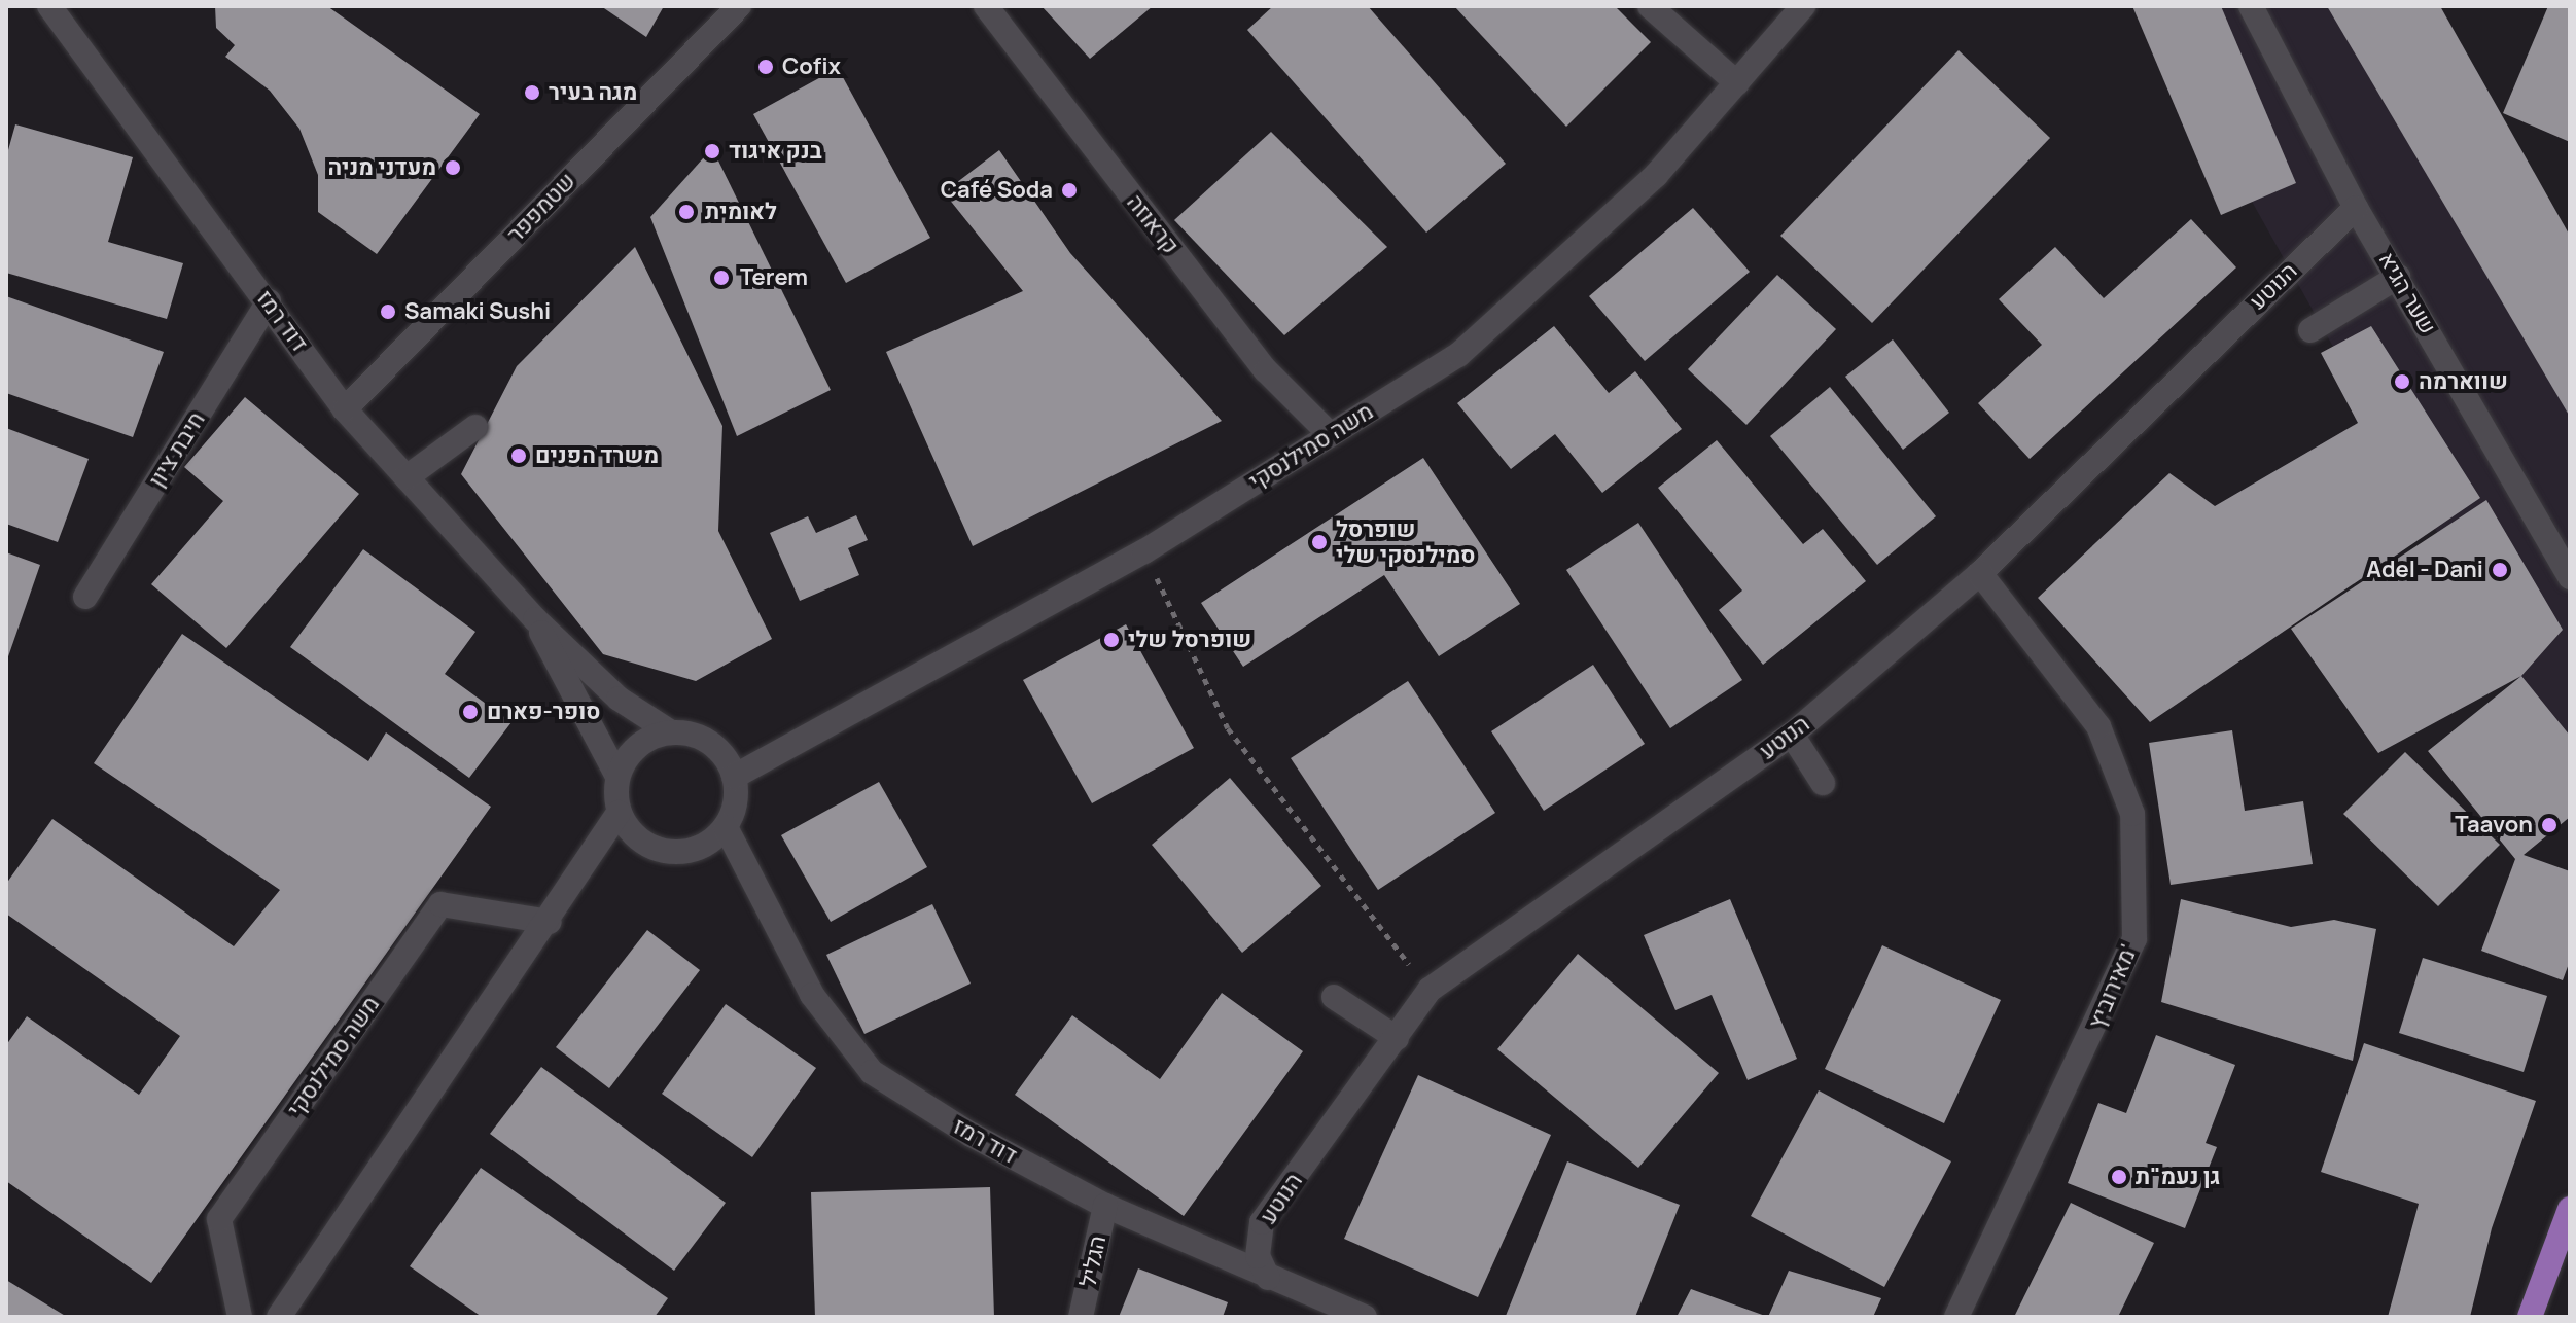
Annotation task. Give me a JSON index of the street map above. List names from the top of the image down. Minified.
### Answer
{"streets":{"street":["שטמפפר","קראוזה","הנוטע","שער הגיא","דוד רמז","משה סמילנסקי","חיבת ציון","מאירוביץ'","הגליל"]},"crossings":[["שטמפפר","דוד רמז"],["קראוזה","משה סמילנסקי"],["הנוטע","שער הגיא"],["הנוטע","דוד רמז"],["הנוטע","מאירוביץ'"],["דוד רמז","משה סמילנסקי"],["דוד רמז","חיבת ציון"],["דוד רמז","הגליל"]],"places":["Cofix","מגה בעיר","בנק איגוד","מעדני מניה","Café Soda","לאומית","Terem","Samaki Sushi","שווארמה","משרד הפנים","שופרסל סמילנסקי שלי","Adel - Dani","שופרסל שלי","סופר-פארם","Taavon","גן נעמ\"ת"]}
